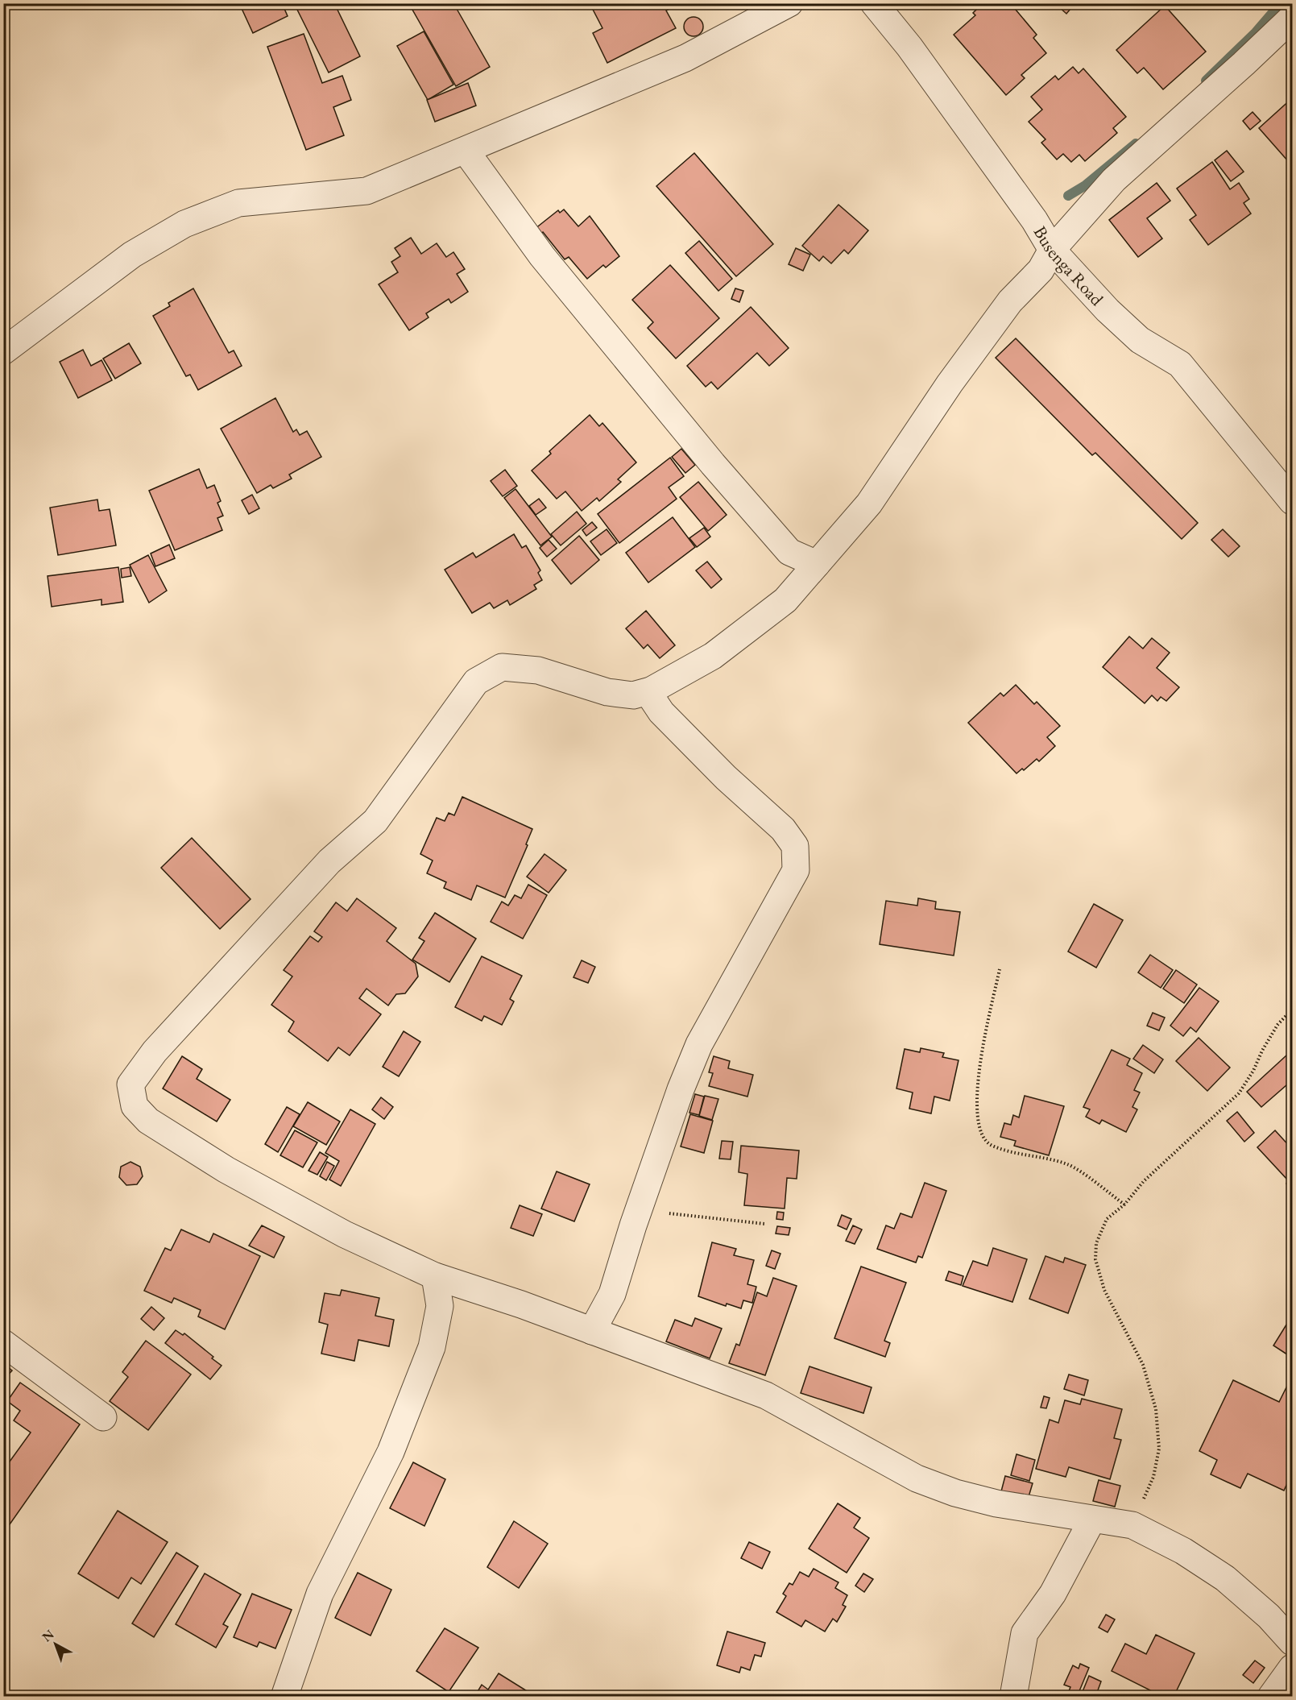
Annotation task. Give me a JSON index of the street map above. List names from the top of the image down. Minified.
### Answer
{"streets":{"street":["Busenga Road"]},"north":"top left"}
